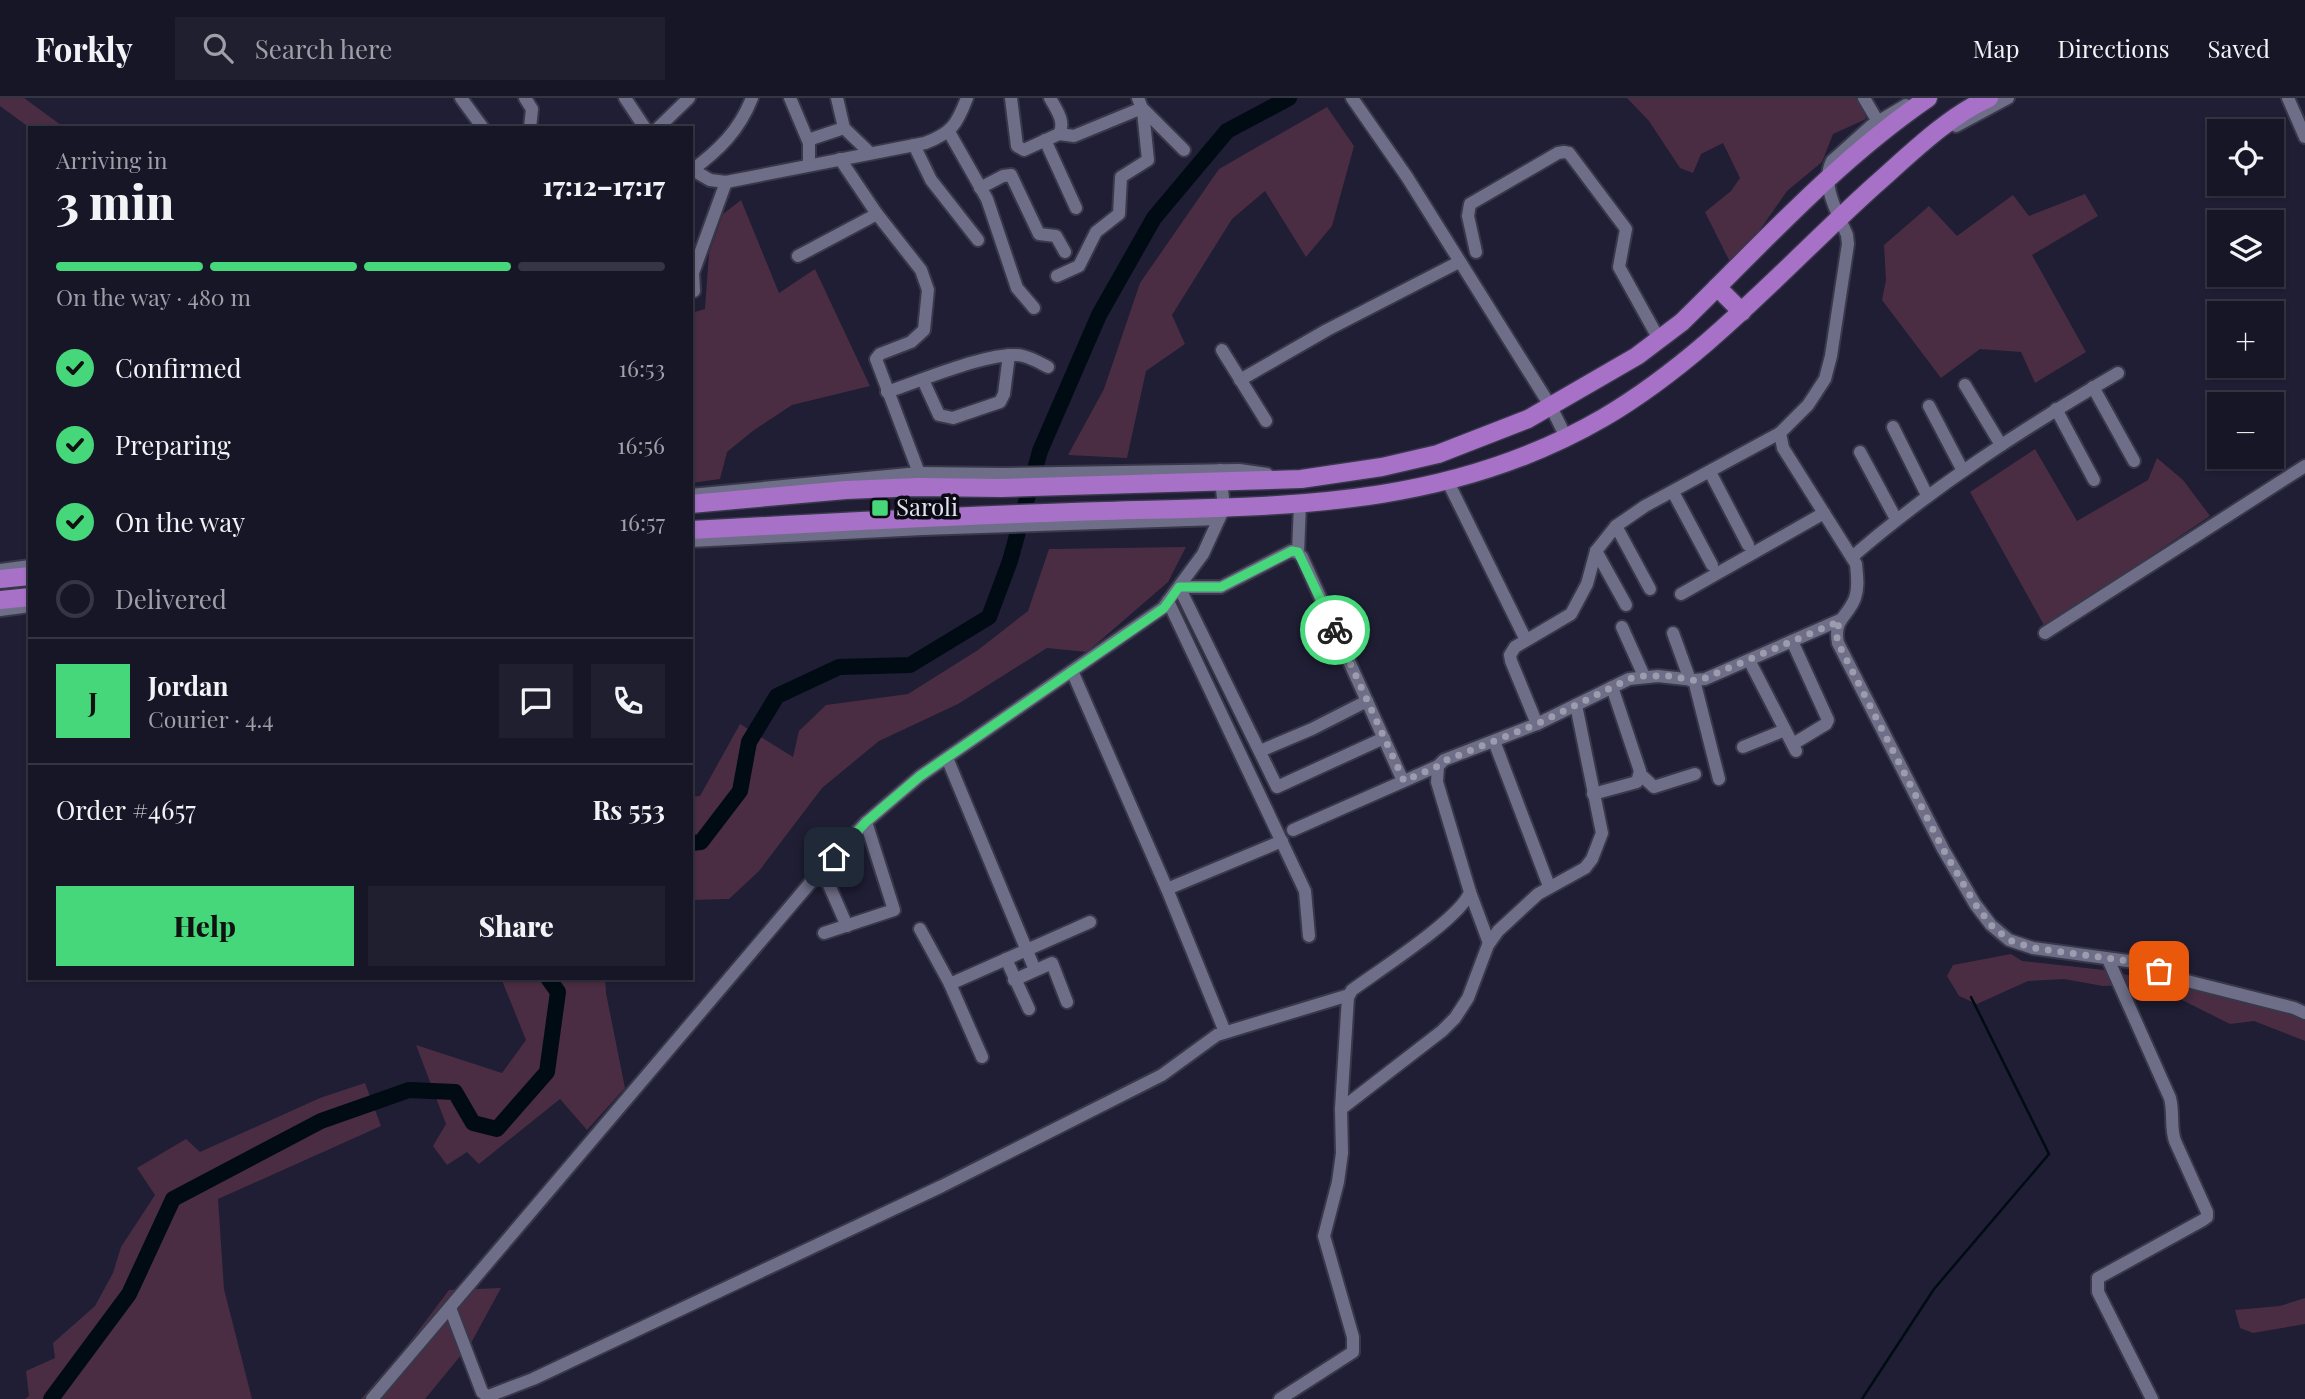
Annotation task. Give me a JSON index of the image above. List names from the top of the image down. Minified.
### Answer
{"places":{"transit":["Saroli"]},"page":{"header":"Forkly","search":"Search here","nav":["Map","Directions","Saved"],"map_buttons":["+","−"],"heading":["3 min","Arriving in","17:12–17:17"],"panel":["Jordan","Courier · 4.4","Order #4657","Rs 553"],"bar":"On the way · 480 m","list":[["Confirmed","16:53"],["Preparing","16:56"],["On the way","16:57"],"Delivered"],"round":"J","buttons":["Help","Share"]}}
